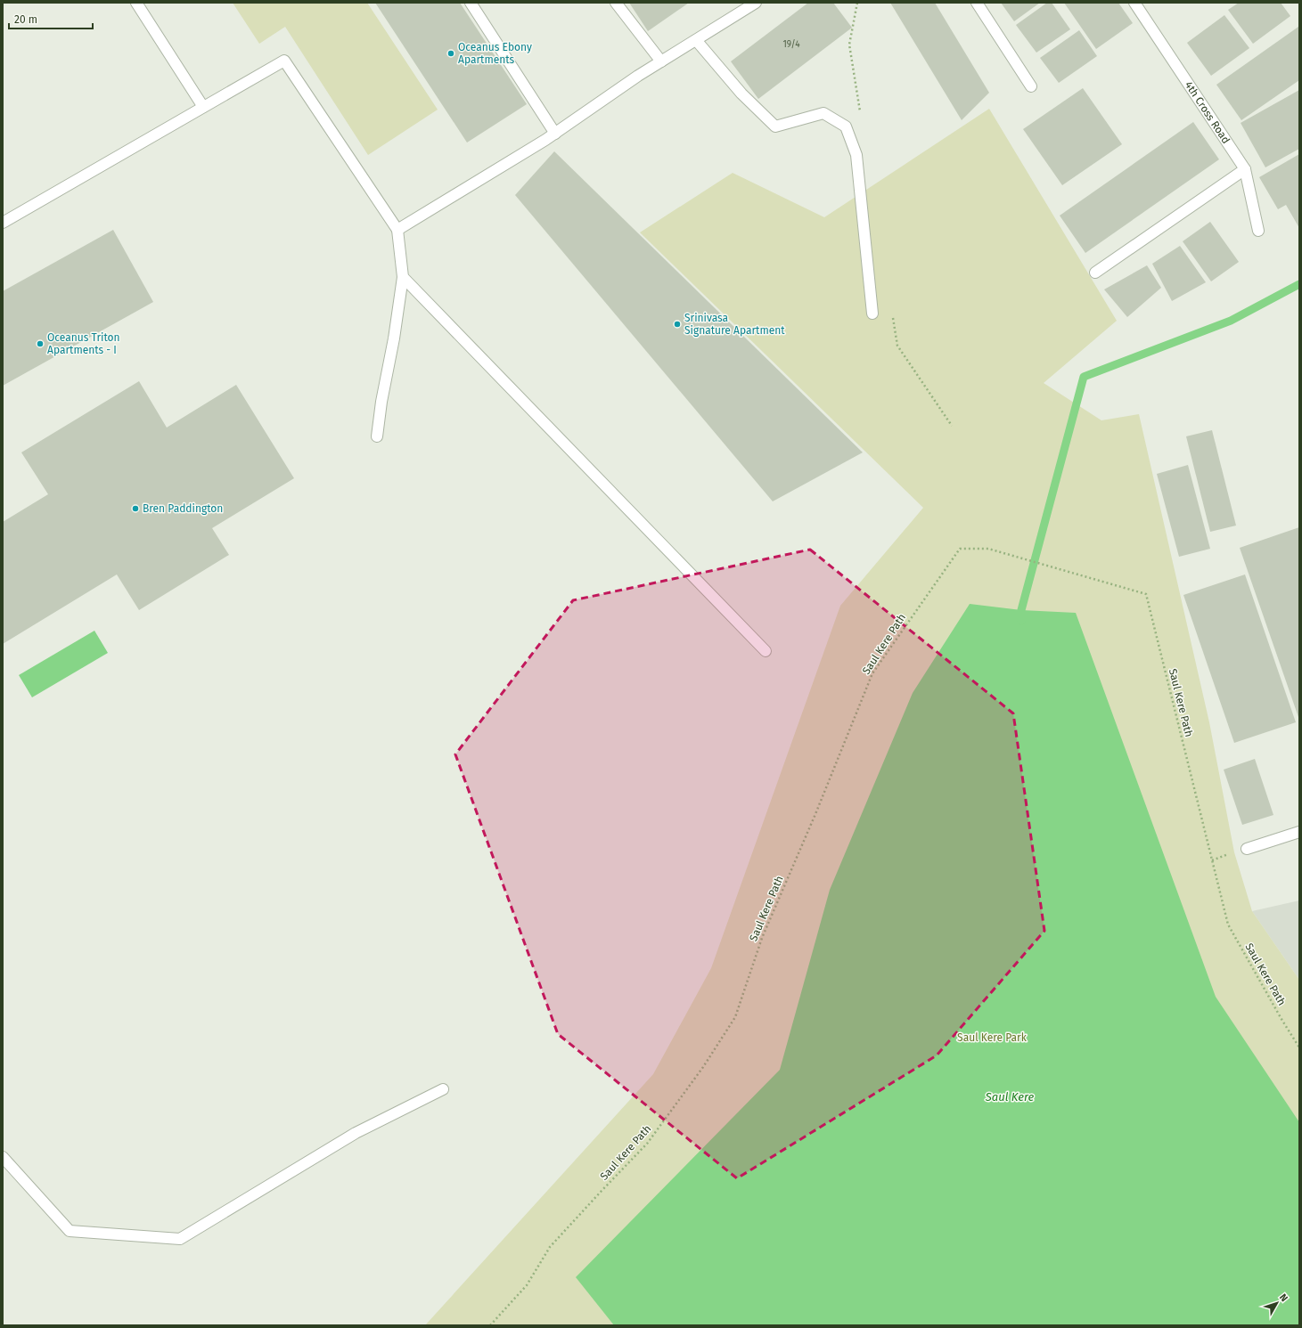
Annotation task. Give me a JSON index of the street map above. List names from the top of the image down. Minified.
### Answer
{"streets":{"street":["4th Cross Road"],"path":["Saul Kere Path"]},"water":["Saul Kere"],"parks":["Saul Kere Park"],"places":["Oceanus Ebony Apartments","Srinivasa Signature Apartment","Oceanus Triton Apartments - I","Bren Paddington"],"house_numbers":["19/4"],"scale_bar":"20 m","north":"top right"}
